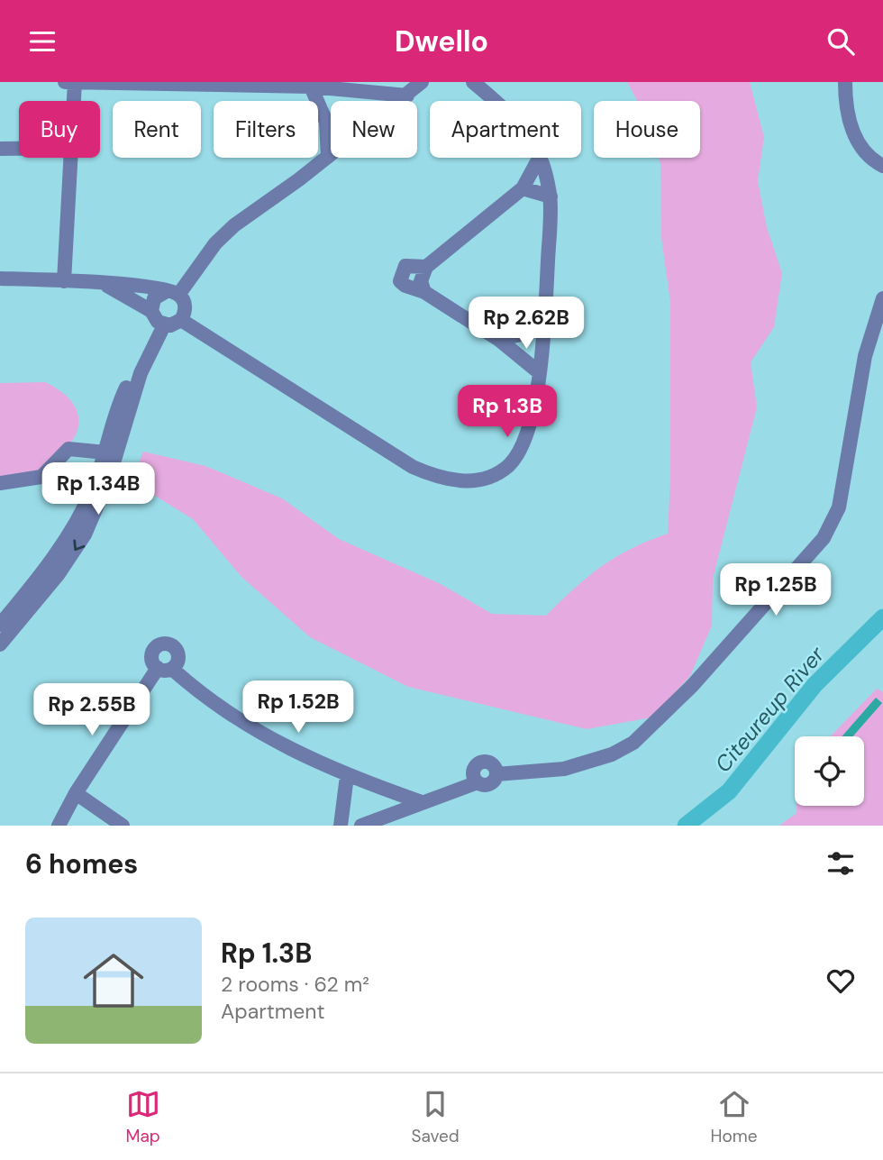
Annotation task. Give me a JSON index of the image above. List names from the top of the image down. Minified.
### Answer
{"water":["Citeureup River"],"page":{"header":"Dwello","chip":["Buy","Rent","Filters","New","Apartment","House"],"price":["Rp 2.62B","Rp 1.3B","Rp 1.34B","Rp 1.25B","Rp 1.52B","Rp 2.55B"],"heading":"6 homes","list":[{"name":"Rp 1.3B","note":"2 rooms · 62 m² · Apartment"}],"tabs":["Map","Saved","Home"]}}
